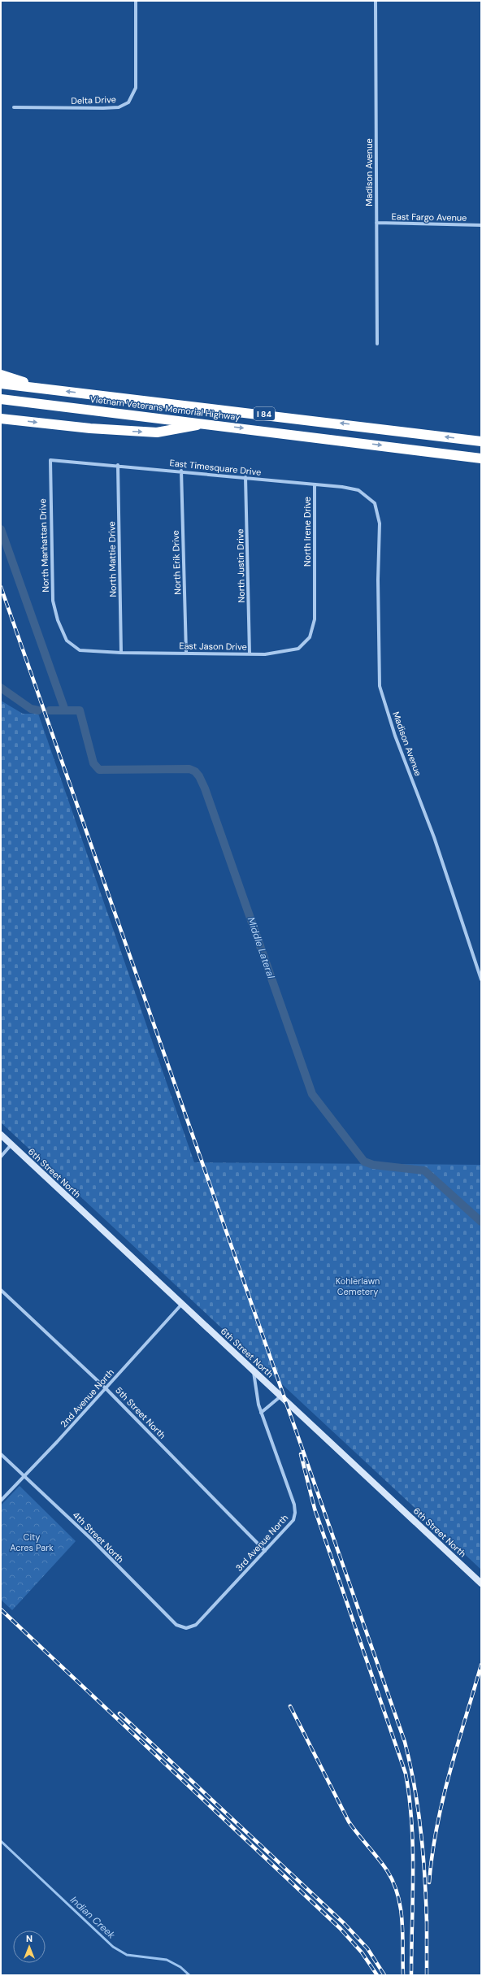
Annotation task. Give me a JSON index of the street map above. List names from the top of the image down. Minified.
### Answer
{"streets":{"highway":["Vietnam Veterans Memorial Highway","I 84"],"street":["Delta Drive","Madison Avenue","East Fargo Avenue","East Timesquare Drive","North Irene Drive","North Manhattan Drive","North Mattie Drive","North Erik Drive","North Justin Drive","East Jason Drive","6th Street North","2nd Avenue North","5th Street North","4th Street North","3rd Avenue North"]},"crossings":[["Madison Avenue","East Fargo Avenue"],["Madison Avenue","East Timesquare Drive"],["East Timesquare Drive","North Irene Drive"],["East Timesquare Drive","North Manhattan Drive"],["East Timesquare Drive","North Mattie Drive"],["East Timesquare Drive","North Erik Drive"],["East Timesquare Drive","North Justin Drive"],["North Irene Drive","East Jason Drive"],["North Manhattan Drive","East Jason Drive"],["North Mattie Drive","East Jason Drive"],["North Erik Drive","East Jason Drive"],["North Justin Drive","East Jason Drive"],["6th Street North","2nd Avenue North"],["6th Street North","3rd Avenue North"],["2nd Avenue North","5th Street North"],["2nd Avenue North","4th Street North"],["5th Street North","3rd Avenue North"],["4th Street North","3rd Avenue North"]],"water":["Middle Lateral","Indian Creek"],"parks":["Kohlerlawn Cemetery","City Acres Park"],"north":"top"}
